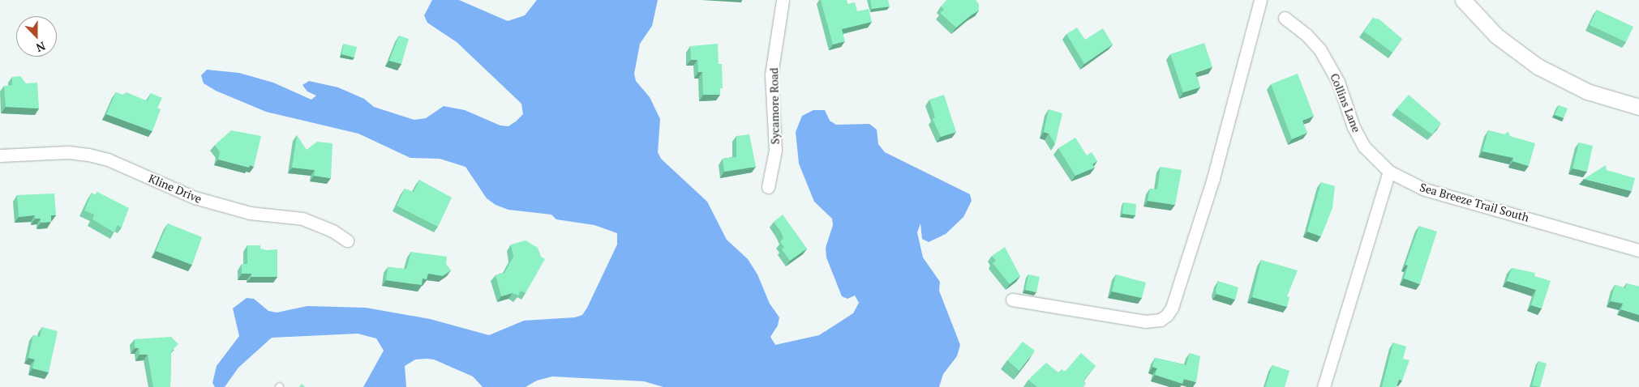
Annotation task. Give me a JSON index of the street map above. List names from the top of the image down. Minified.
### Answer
{"streets":{"street":["Collins Lane","Sycamore Road","Kline Drive","Sea Breeze Trail South"]},"crossings":[["Collins Lane","Sea Breeze Trail South"]],"north":"bottom"}
